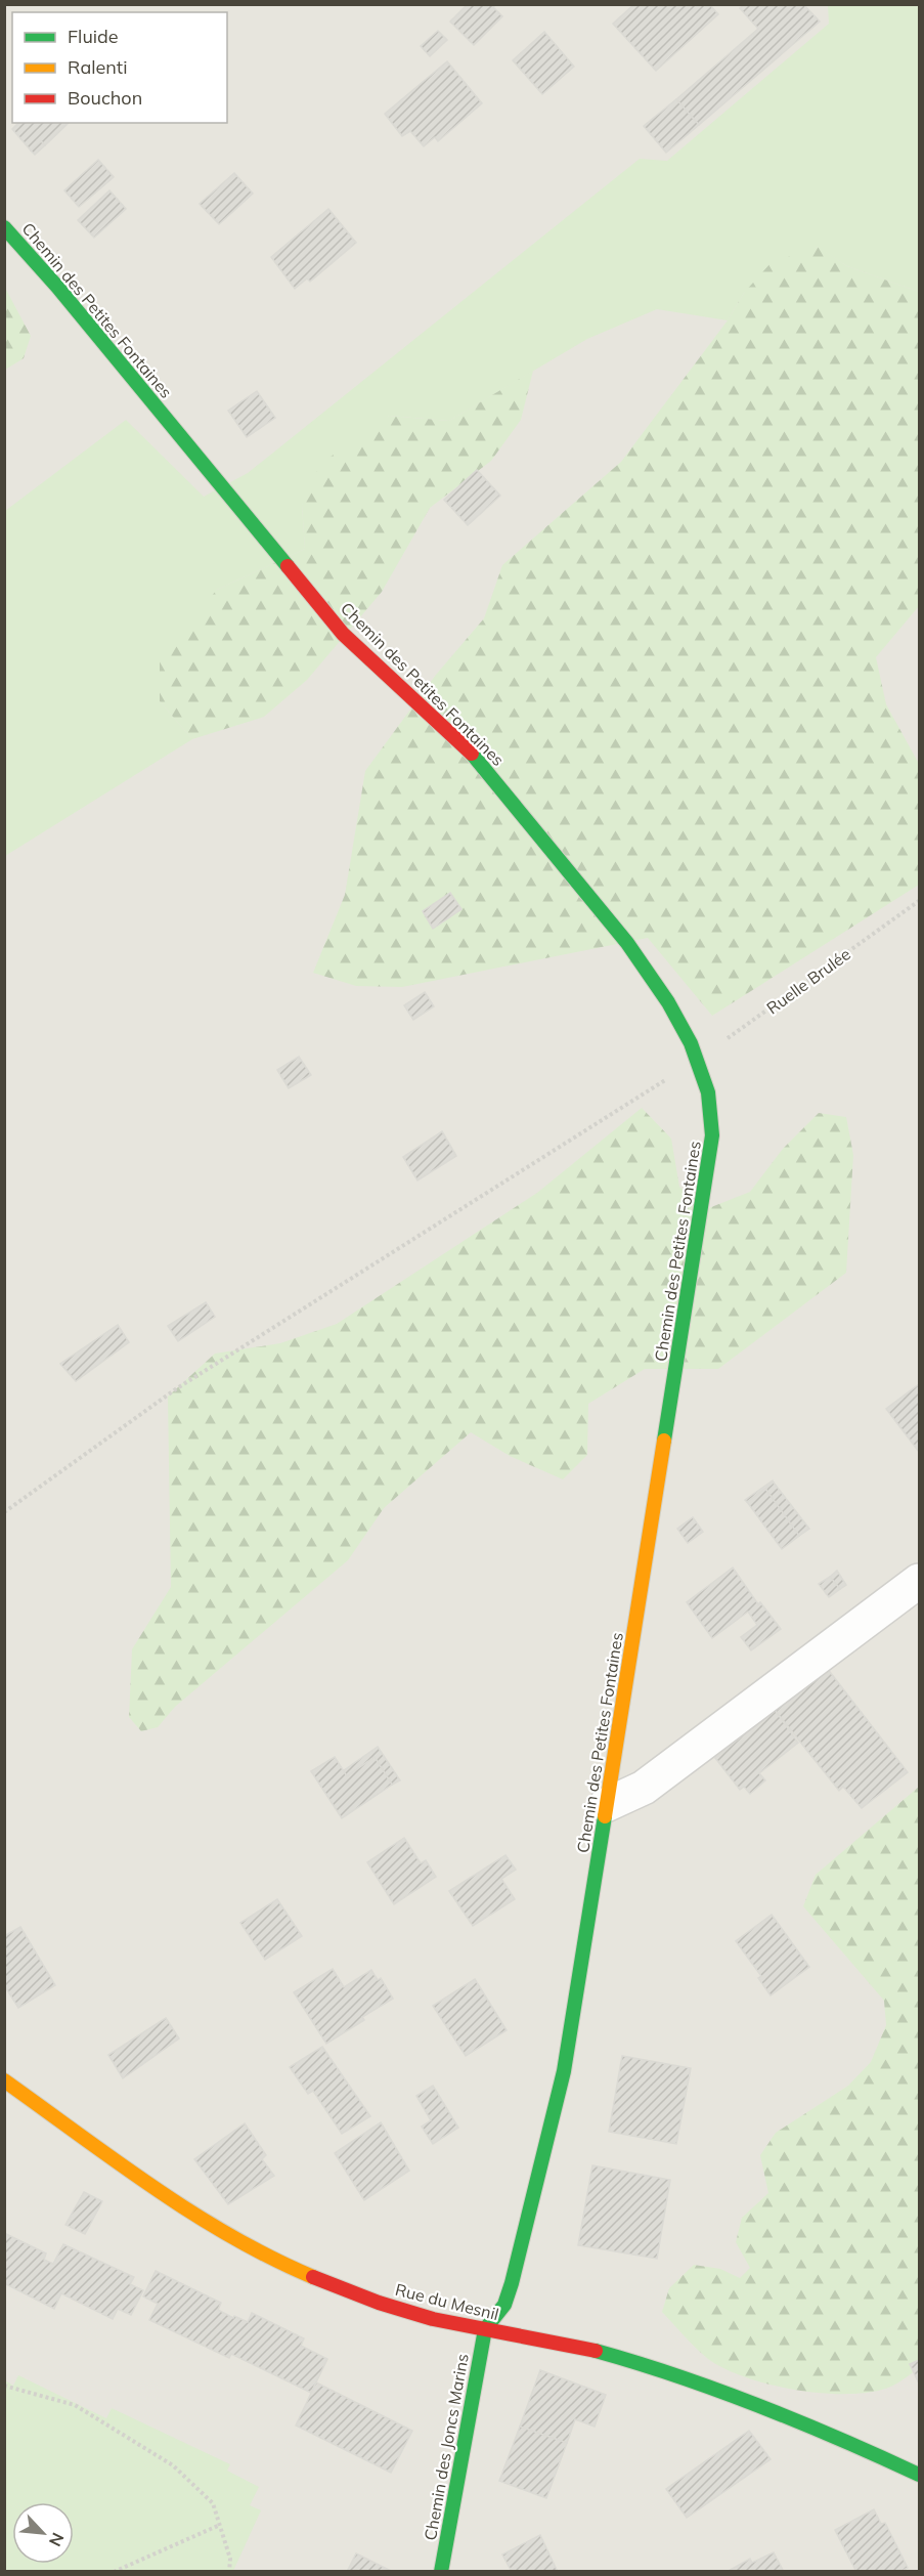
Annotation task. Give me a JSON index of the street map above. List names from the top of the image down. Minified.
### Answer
{"streets":{"street":["Chemin des Petites Fontaines","Rue du Mesnil","Chemin des Joncs Marins"],"path":["Ruelle Brulée"]},"crossings":[["Chemin des Petites Fontaines","Ruelle Brulée"],["Chemin des Petites Fontaines","Rue du Mesnil"],["Chemin des Petites Fontaines","Chemin des Joncs Marins"],["Rue du Mesnil","Chemin des Joncs Marins"]],"legend":["Fluide","Ralenti","Bouchon"],"north":"bottom right"}
